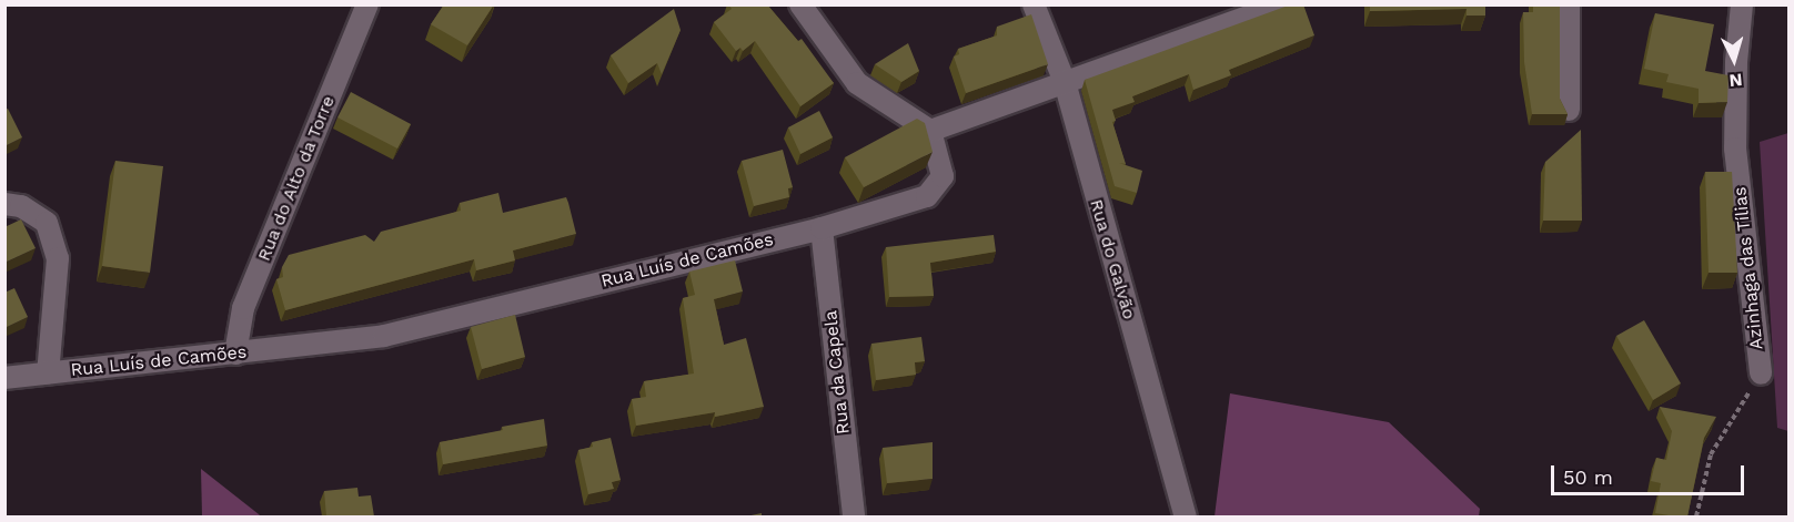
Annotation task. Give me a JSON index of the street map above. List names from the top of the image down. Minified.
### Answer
{"streets":{"street":["Rua do Alto da Torre","Rua do Galvão","Rua Luís de Camões","Azinhaga das Tílias","Rua da Capela"]},"crossings":[["Rua do Alto da Torre","Rua Luís de Camões"],["Rua Luís de Camões","Rua da Capela"]],"scale_bar":"50 m","north":"bottom"}
